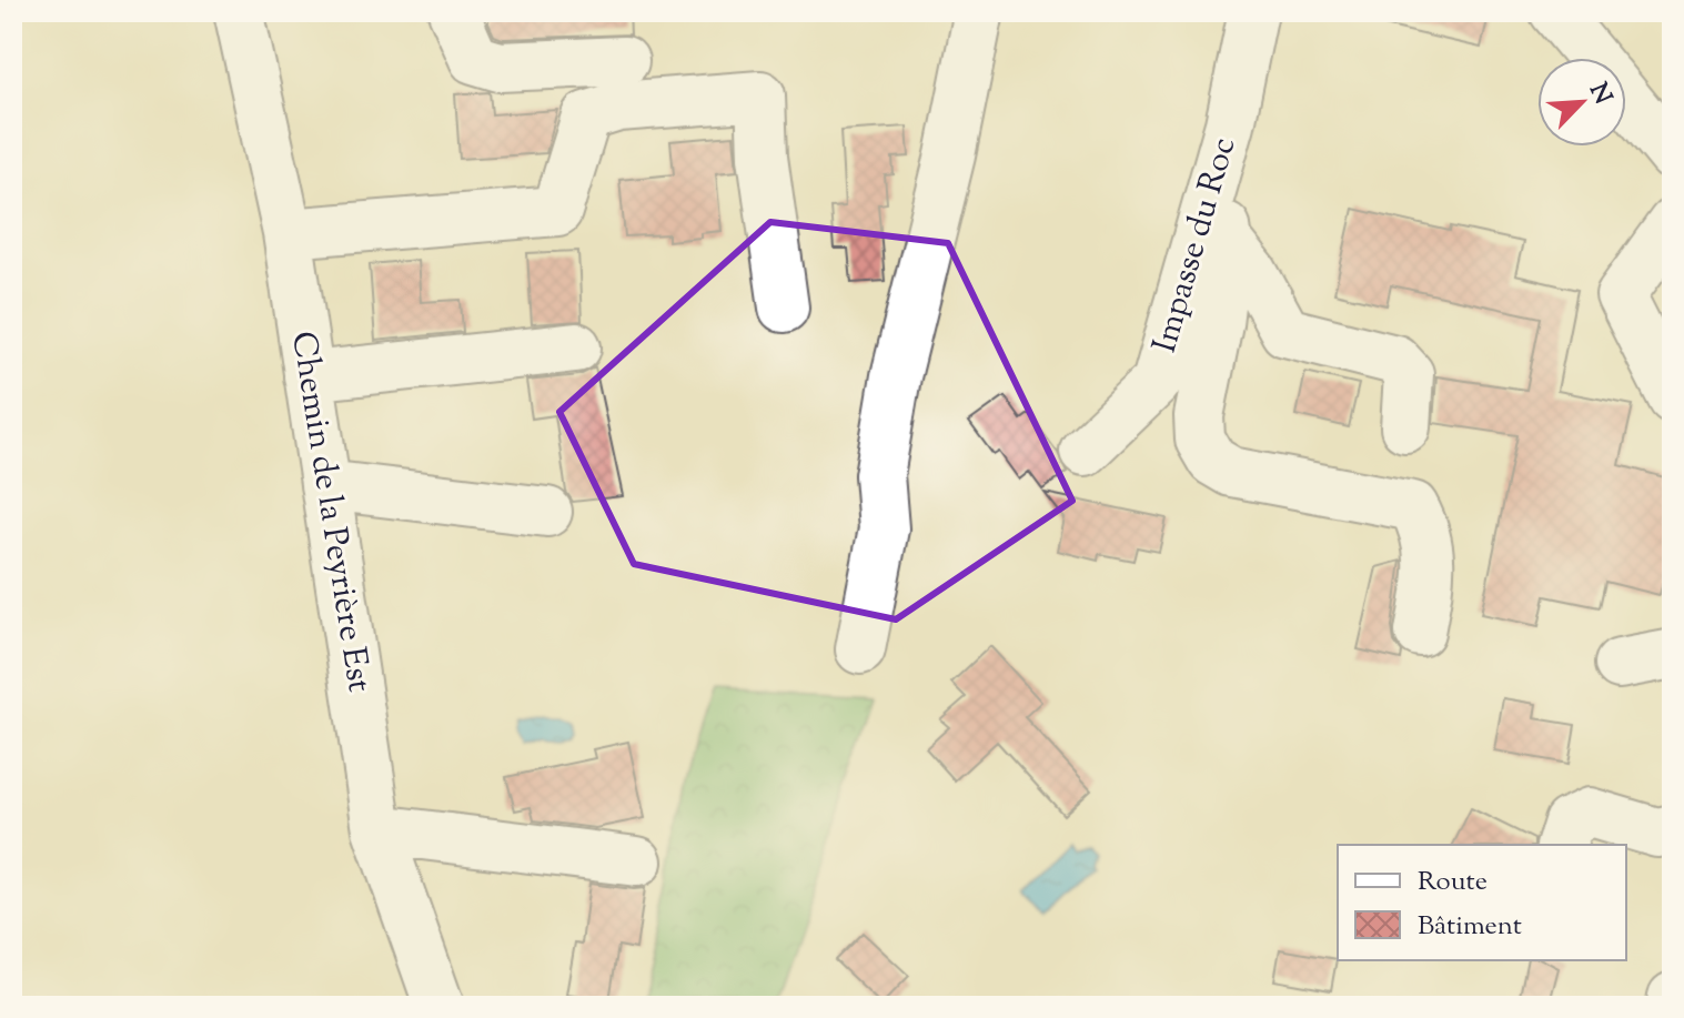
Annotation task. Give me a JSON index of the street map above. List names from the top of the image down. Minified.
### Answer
{"streets":{"street":["Impasse du Roc","Chemin de la Peyrière Est"]},"legend":["Route","Bâtiment"],"north":"top right"}
